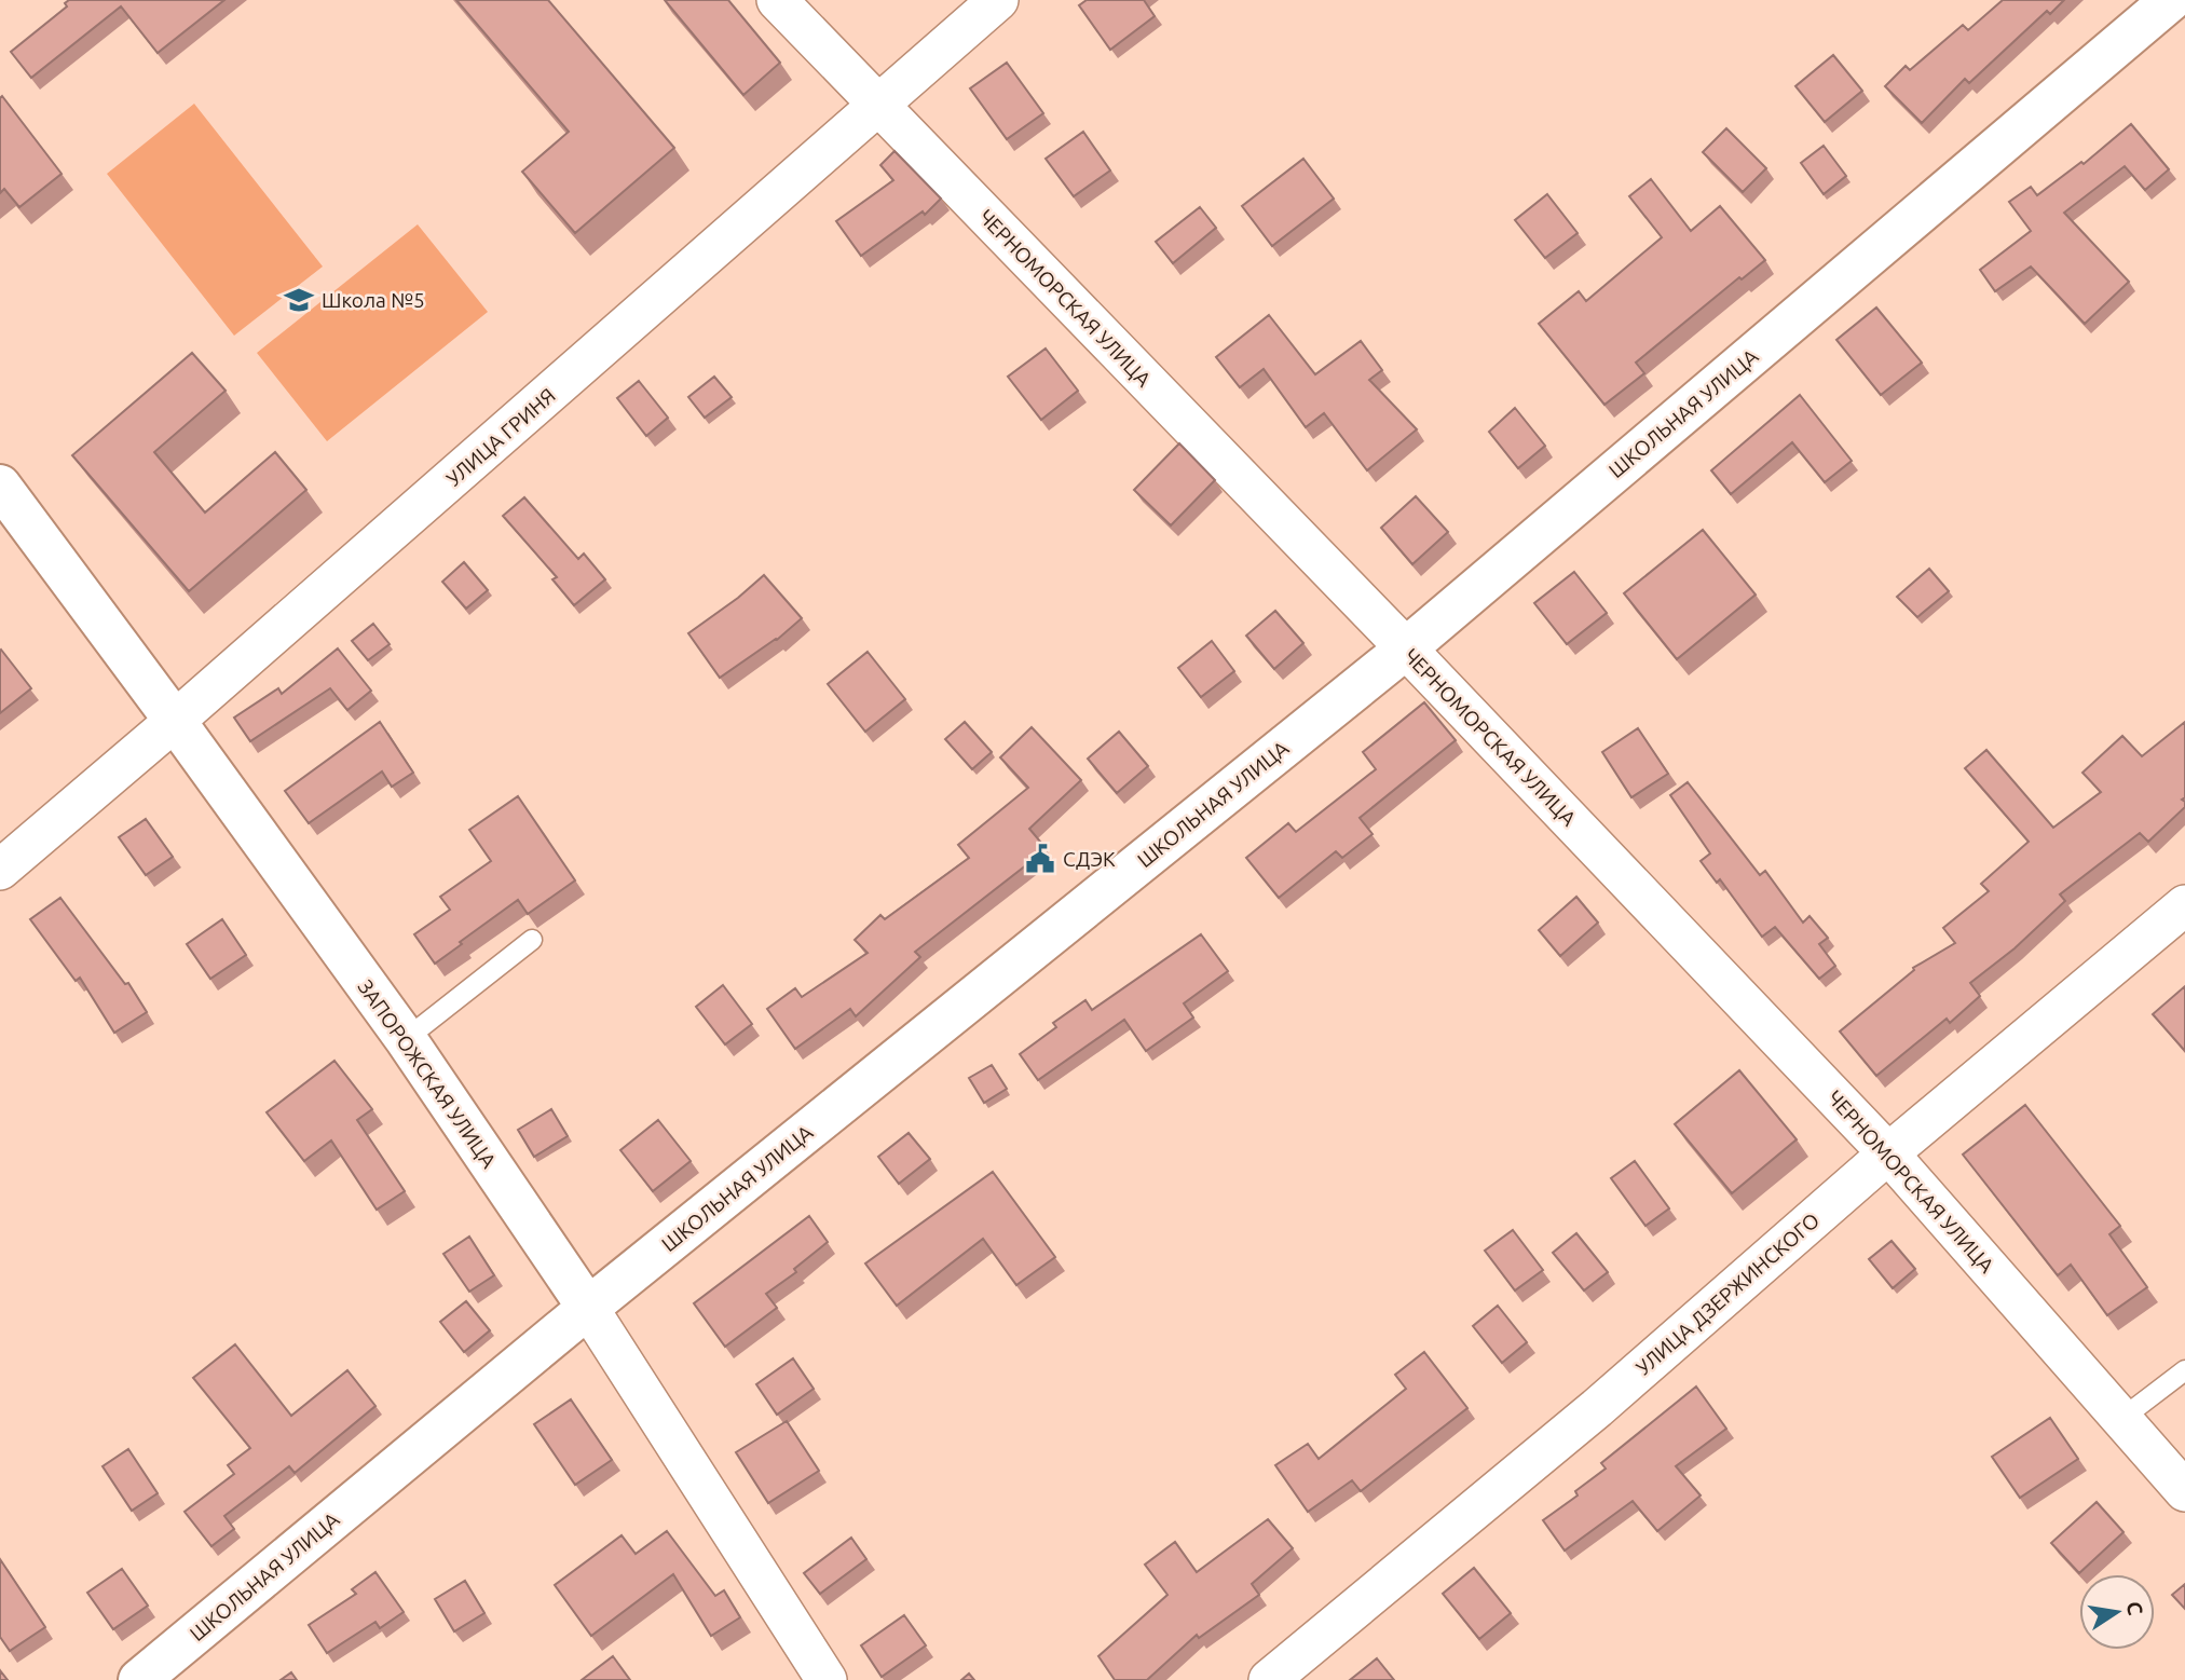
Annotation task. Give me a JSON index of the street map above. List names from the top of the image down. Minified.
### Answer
{"streets":{"street":["ЧЕРНОМОРСКАЯ УЛИЦА","ШКОЛЬНАЯ УЛИЦА","УЛИЦА ГРИНЯ","ЗАПОРОЖСКАЯ УЛИЦА","УЛИЦА ДЗЕРЖИНСКОГО"]},"crossings":[["ЧЕРНОМОРСКАЯ УЛИЦА","ШКОЛЬНАЯ УЛИЦА"],["ЧЕРНОМОРСКАЯ УЛИЦА","УЛИЦА ГРИНЯ"],["ЧЕРНОМОРСКАЯ УЛИЦА","УЛИЦА ДЗЕРЖИНСКОГО"],["ШКОЛЬНАЯ УЛИЦА","ЗАПОРОЖСКАЯ УЛИЦА"],["УЛИЦА ГРИНЯ","ЗАПОРОЖСКАЯ УЛИЦА"]],"places":{"school or university":["Школа №5"],"public building":["СДЭК"]},"north":"right"}
